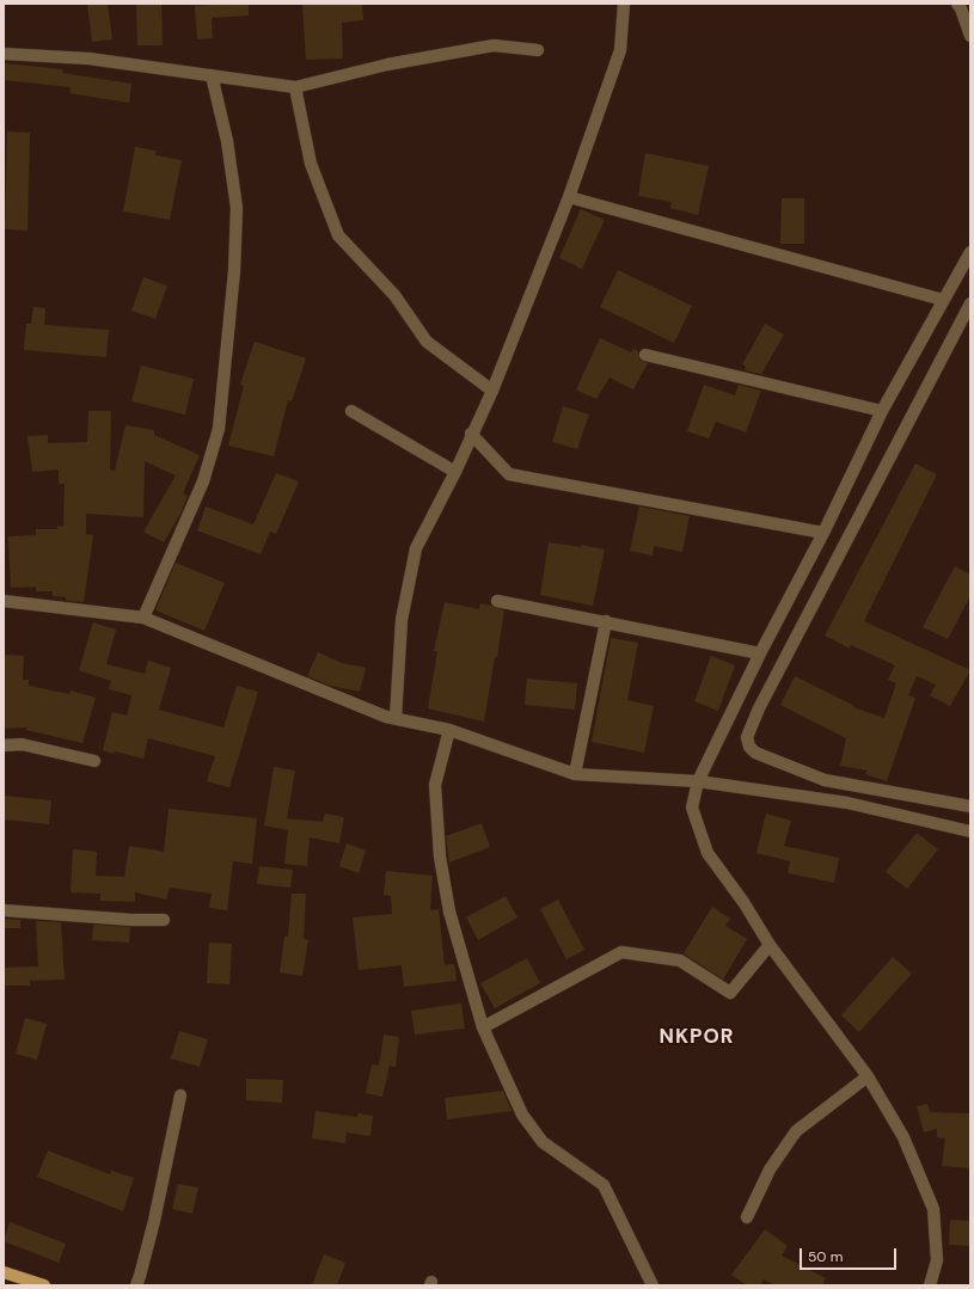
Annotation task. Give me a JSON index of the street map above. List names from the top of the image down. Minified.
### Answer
{"districts":["NKPOR"],"scale_bar":"50 m"}
